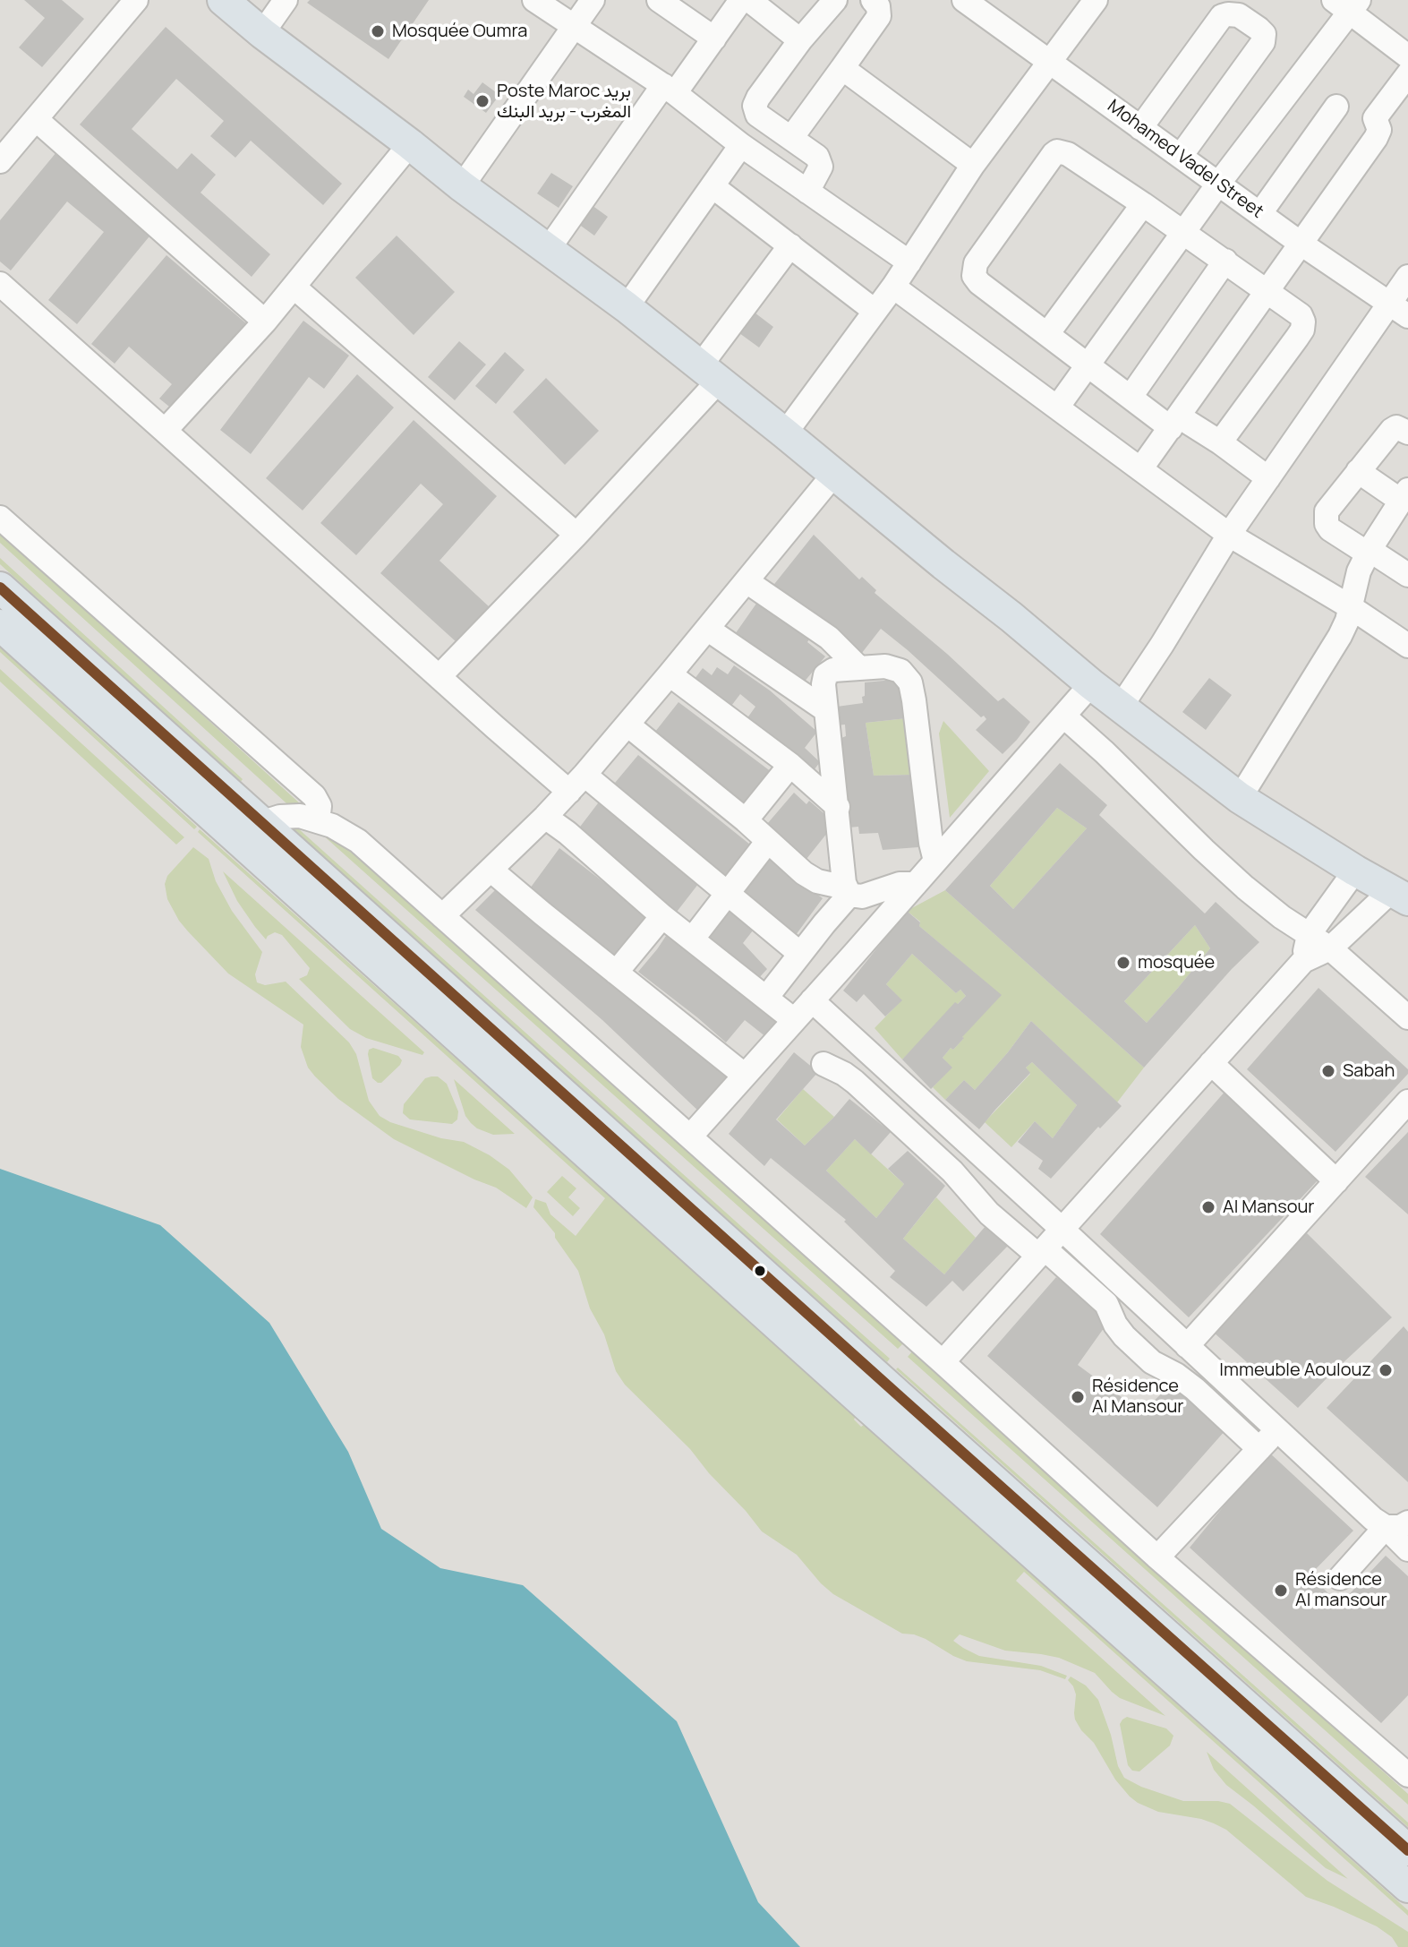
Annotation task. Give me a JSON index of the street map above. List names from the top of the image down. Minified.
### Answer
{"streets":{"street":["Mohamed Vadel Street"]},"places":["Mosquée Oumra","Poste Maroc بريد المغرب - بريد البنك","mosquée","Sabah","Al Mansour","Immeuble Aoulouz","Résidence Al Mansour","Résidence Al mansour"]}
